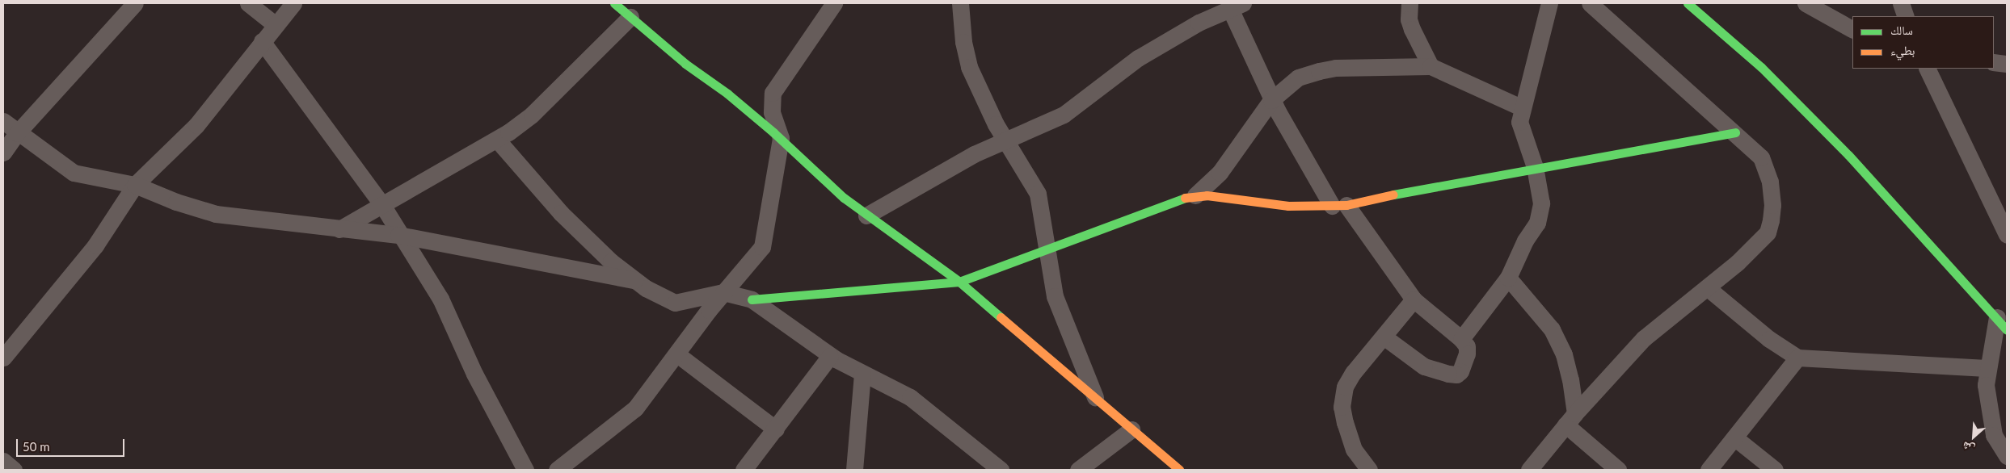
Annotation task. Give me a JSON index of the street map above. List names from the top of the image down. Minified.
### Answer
{"legend":["سالك","بطيء"],"scale_bar":"50 m","north":"bottom left"}
